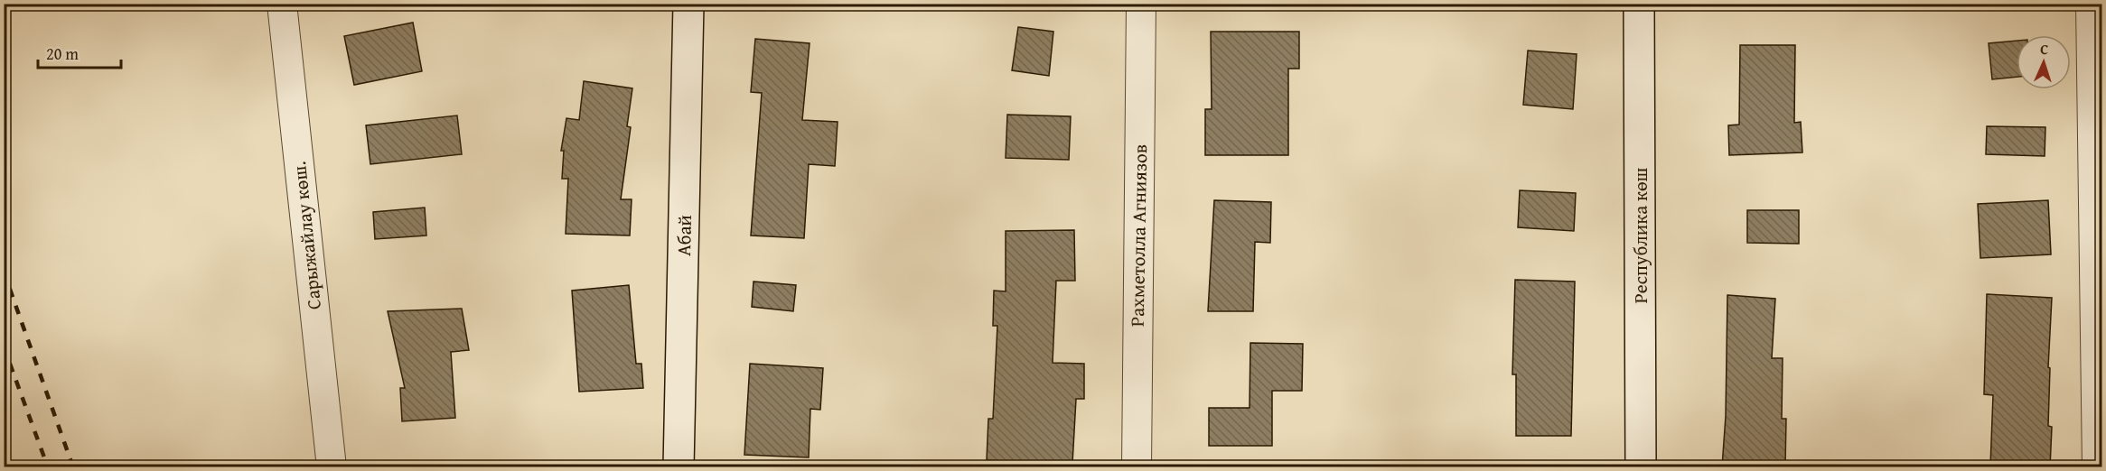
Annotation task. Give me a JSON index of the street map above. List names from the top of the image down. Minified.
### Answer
{"streets":{"main road":["Абай","Республика көш"],"street":["Сарыжайлау көш.","Рахметолла Агниязов"]},"scale_bar":"20 m","north":"top"}
